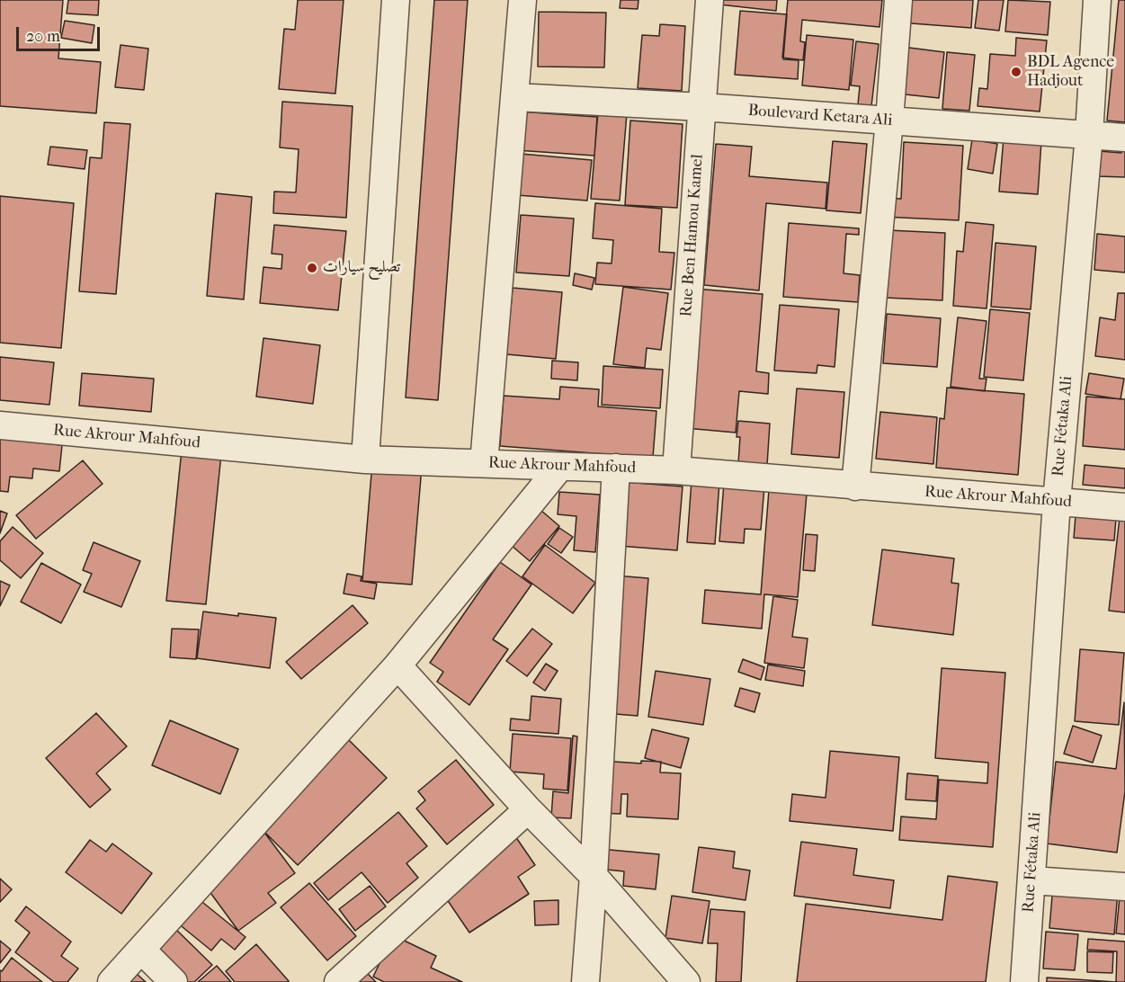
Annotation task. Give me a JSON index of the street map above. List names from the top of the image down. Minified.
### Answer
{"streets":{"street":["Boulevard Ketara Ali","Rue Ben Hamou Kamel","Rue Fétaka Ali","Rue Akrour Mahfoud"]},"crossings":[["Boulevard Ketara Ali","Rue Ben Hamou Kamel"],["Boulevard Ketara Ali","Rue Fétaka Ali"],["Rue Ben Hamou Kamel","Rue Akrour Mahfoud"],["Rue Fétaka Ali","Rue Akrour Mahfoud"]],"places":["BDL Agence Hadjout","تصليح سيارات"],"scale_bar":"20 m"}
